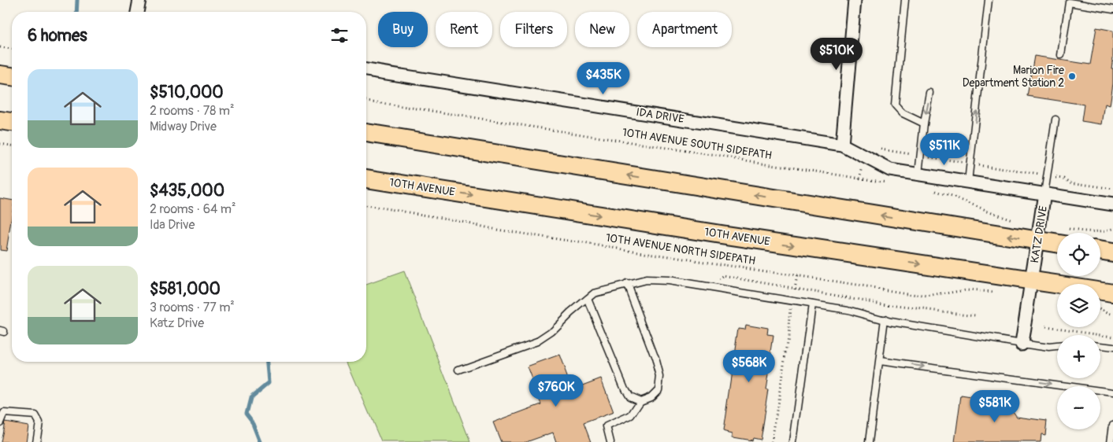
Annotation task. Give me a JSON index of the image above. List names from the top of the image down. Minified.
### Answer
{"streets":{"main road":["10TH AVENUE"],"street":["IDA DRIVE","KATZ DRIVE"],"path":["10TH AVENUE SOUTH SIDEPATH","10TH AVENUE NORTH SIDEPATH"]},"crossings":[["IDA DRIVE","KATZ DRIVE"],["10TH AVENUE","KATZ DRIVE"]],"places":["Marion Fire Department Station 2"],"page":{"chip":["Buy","Rent","Filters","New","Apartment"],"heading":"6 homes","price":["$510K","$435K","$511K","$568K","$760K","$581K"],"list":[{"name":"$510,000","note":"2 rooms · 78 m² · Midway Drive"},{"name":"$435,000","note":"2 rooms · 64 m² · Ida Drive"},{"name":"$581,000","note":"3 rooms · 77 m² · Katz Drive"}],"map_buttons":["+","−"]}}
